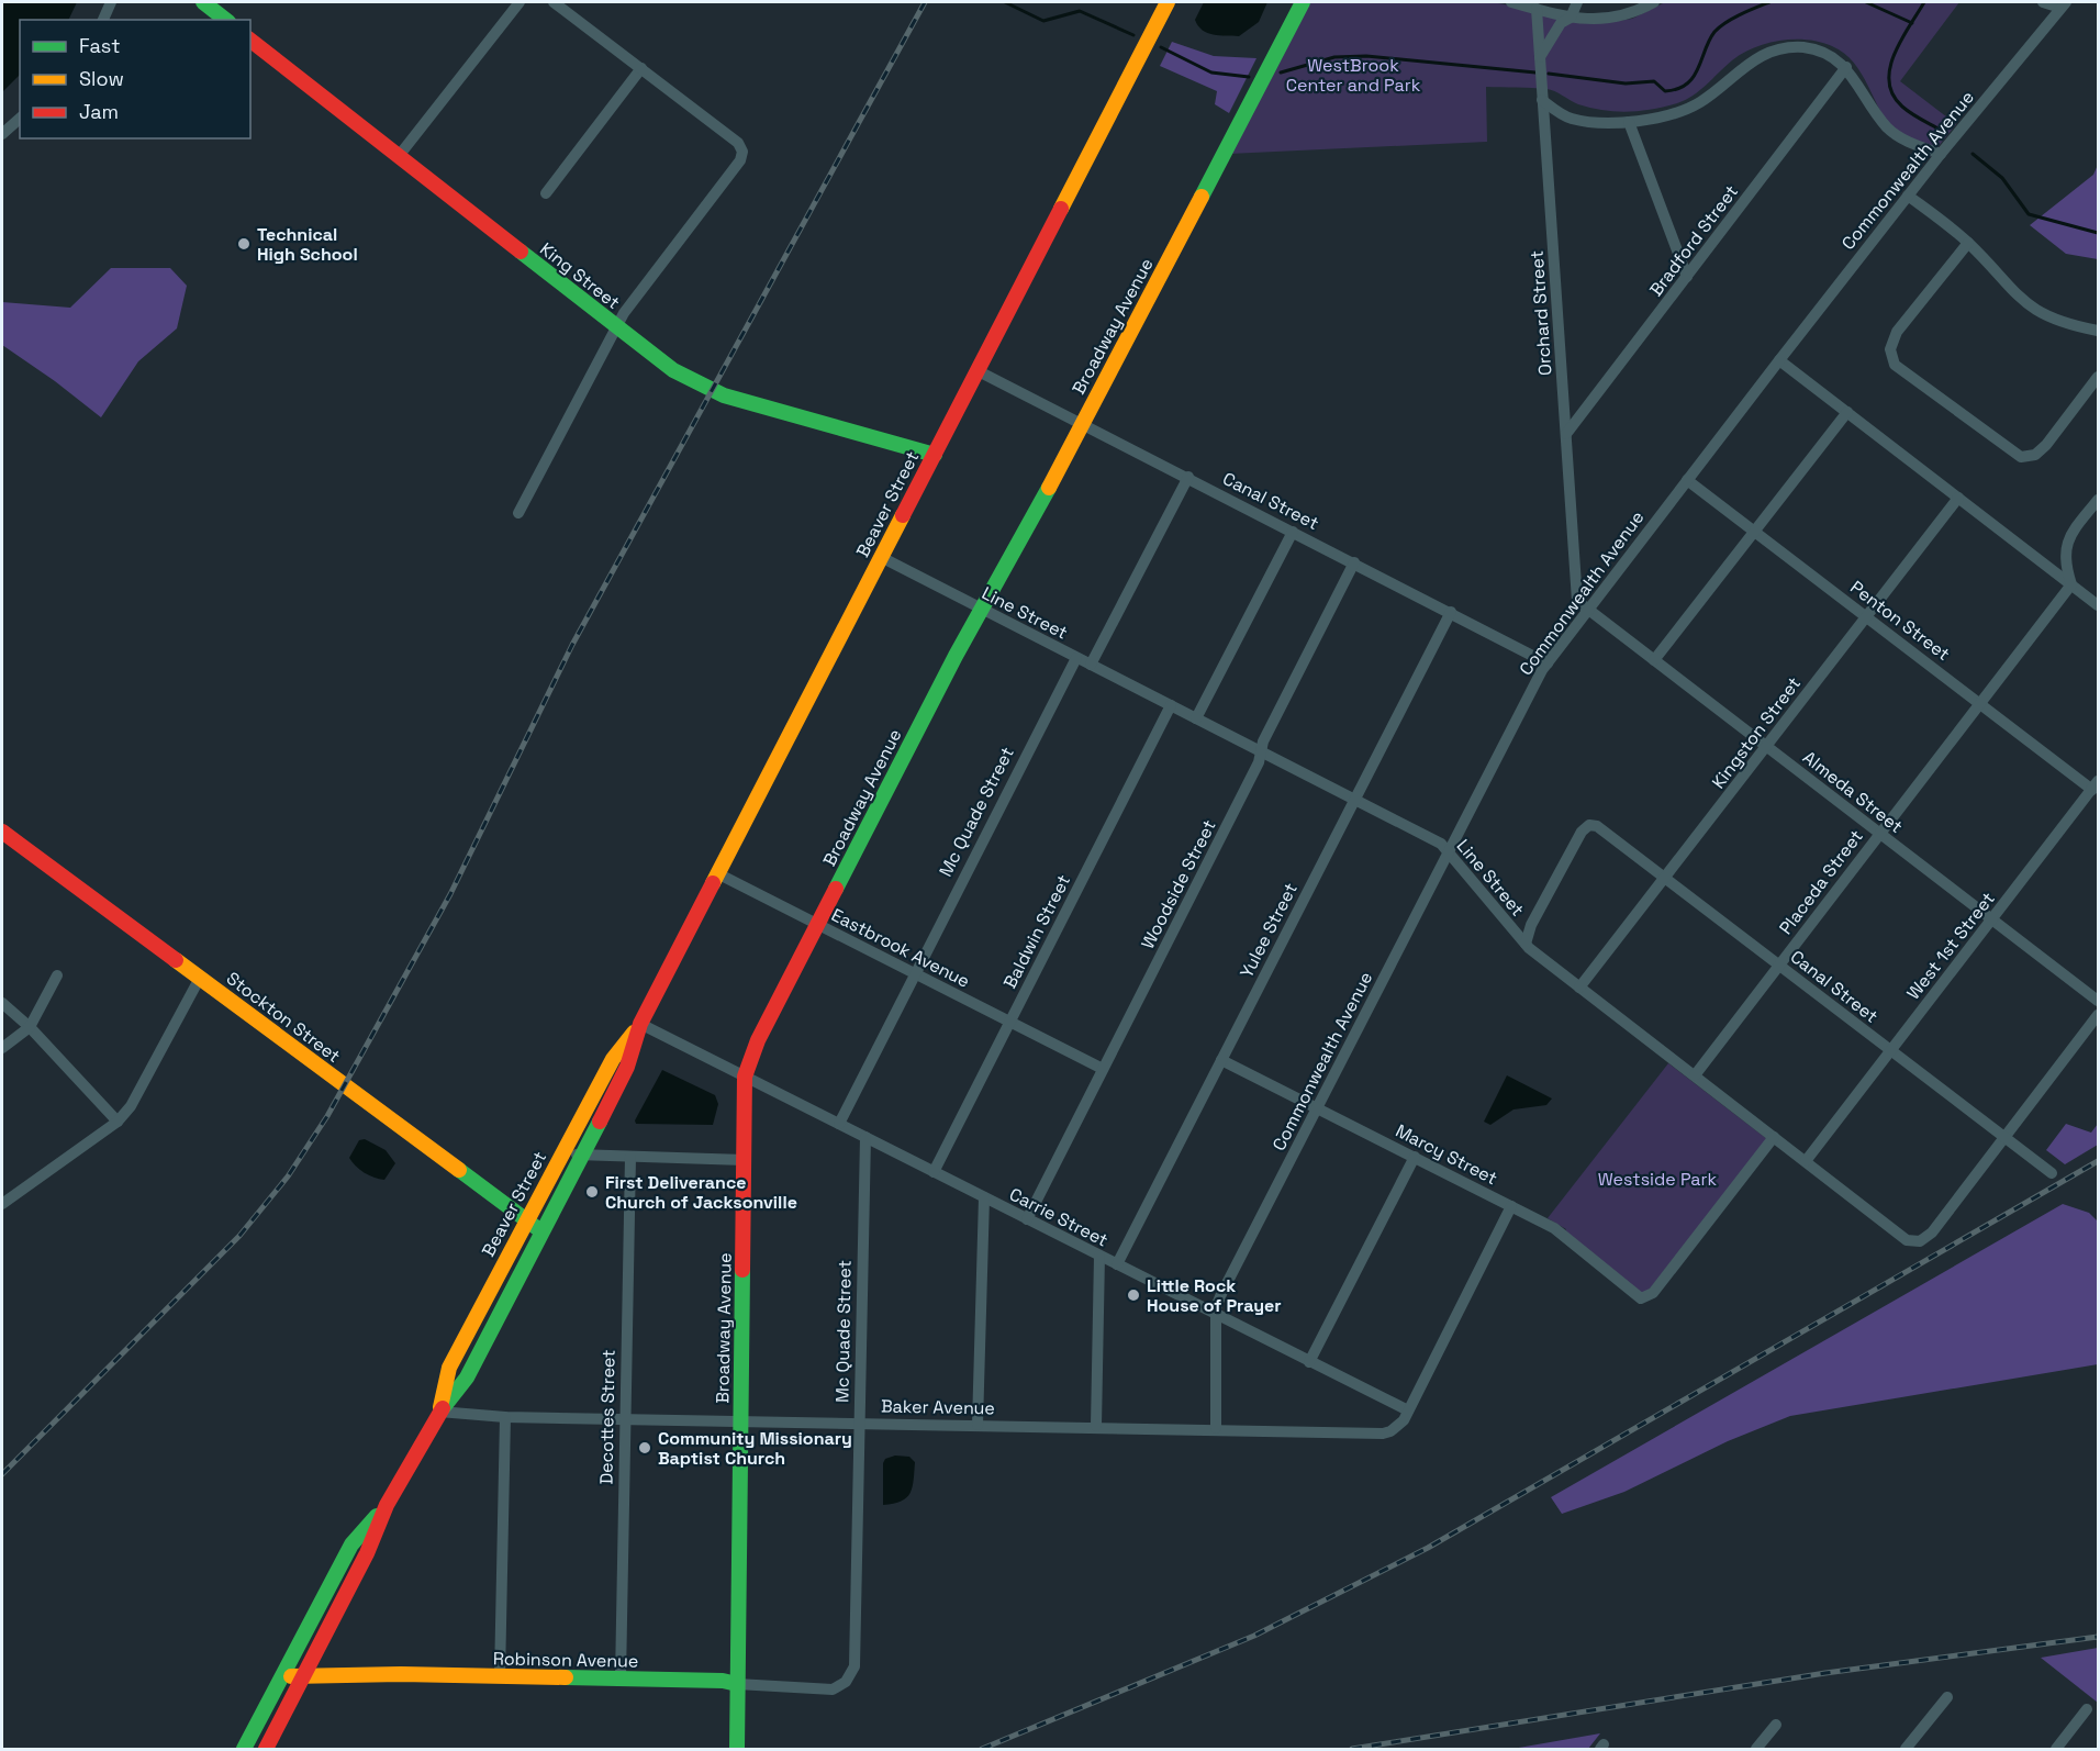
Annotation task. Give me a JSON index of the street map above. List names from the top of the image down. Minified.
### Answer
{"streets":{"main road":["King Street","Broadway Avenue","Beaver Street","Stockton Street","Robinson Avenue"],"street":["Commonwealth Avenue","Bradford Street","Orchard Street","Canal Street","Line Street","Penton Street","Kingston Street","Almeda Street","Mc Quade Street","Placeda Street","Woodside Street","Yulee Street","Baldwin Street","West 1st Street","Eastbrook Avenue","Marcy Street","Carrie Street","Baker Avenue","Decottes Street"]},"crossings":[["Commonwealth Avenue","Orchard Street"],["Commonwealth Avenue","Canal Street"],["Commonwealth Avenue","Line Street"],["Commonwealth Avenue","Penton Street"],["Commonwealth Avenue","Almeda Street"],["Commonwealth Avenue","Marcy Street"],["Commonwealth Avenue","Carrie Street"],["Commonwealth Avenue","Baker Avenue"],["Bradford Street","Orchard Street"],["King Street","Beaver Street"],["Orchard Street","Almeda Street"],["Broadway Avenue","Canal Street"],["Broadway Avenue","Line Street"],["Broadway Avenue","Eastbrook Avenue"],["Broadway Avenue","Carrie Street"],["Broadway Avenue","Baker Avenue"],["Broadway Avenue","Robinson Avenue"],["Canal Street","Beaver Street"],["Canal Street","Line Street"],["Canal Street","Kingston Street"],["Canal Street","Placeda Street"],["Canal Street","Woodside Street"],["Canal Street","Yulee Street"],["Canal Street","West 1st Street"],["Beaver Street","Line Street"],["Beaver Street","Eastbrook Avenue"],["Beaver Street","Stockton Street"],["Beaver Street","Carrie Street"],["Beaver Street","Baker Avenue"],["Beaver Street","Robinson Avenue"],["Line Street","Kingston Street"],["Line Street","Mc Quade Street"],["Line Street","Placeda Street"],["Line Street","Woodside Street"],["Line Street","Yulee Street"],["Line Street","Baldwin Street"],["Line Street","West 1st Street"],["Line Street","Marcy Street"],["Penton Street","Kingston Street"],["Penton Street","Placeda Street"],["Penton Street","West 1st Street"],["Kingston Street","Almeda Street"],["Almeda Street","Placeda Street"],["Almeda Street","West 1st Street"],["Mc Quade Street","Eastbrook Avenue"],["Mc Quade Street","Carrie Street"],["Mc Quade Street","Baker Avenue"],["Mc Quade Street","Robinson Avenue"],["Woodside Street","Eastbrook Avenue"],["Woodside Street","Carrie Street"],["Yulee Street","Marcy Street"],["Yulee Street","Carrie Street"],["Baldwin Street","Eastbrook Avenue"],["Baldwin Street","Carrie Street"],["Carrie Street","Baker Avenue"],["Baker Avenue","Decottes Street"],["Decottes Street","Robinson Avenue"]],"parks":["WestBrook Center and Park","Westside Park"],"places":["Technical High School","First Deliverance Church of Jacksonville","Little Rock House of Prayer","Community Missionary Baptist Church"],"legend":["Fast","Slow","Jam"]}
